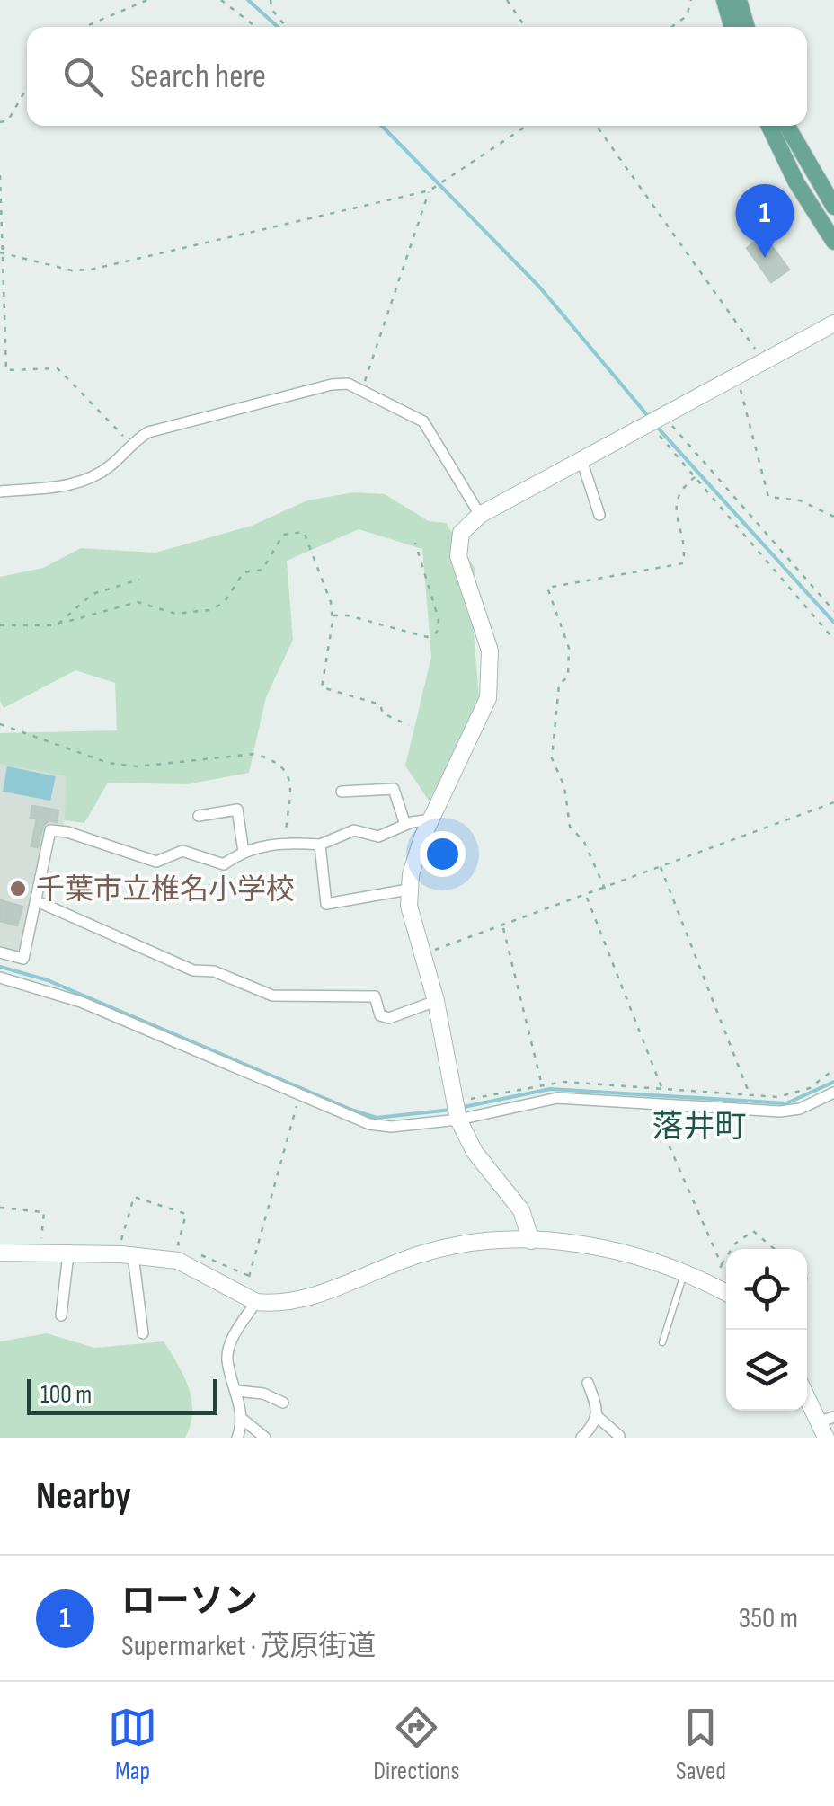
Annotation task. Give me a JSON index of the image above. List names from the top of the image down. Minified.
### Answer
{"districts":["落井町"],"places":["千葉市立椎名小学校"],"scale_bar":"100 m","page":{"search":"Search here","pins":"1","scale":"100 m","heading":"Nearby","list":[{"mark":"1","name":"ローソン","note":"Supermarket · 茂原街道","value":"350 m"}],"nav":["Map","Directions","Saved"]}}
